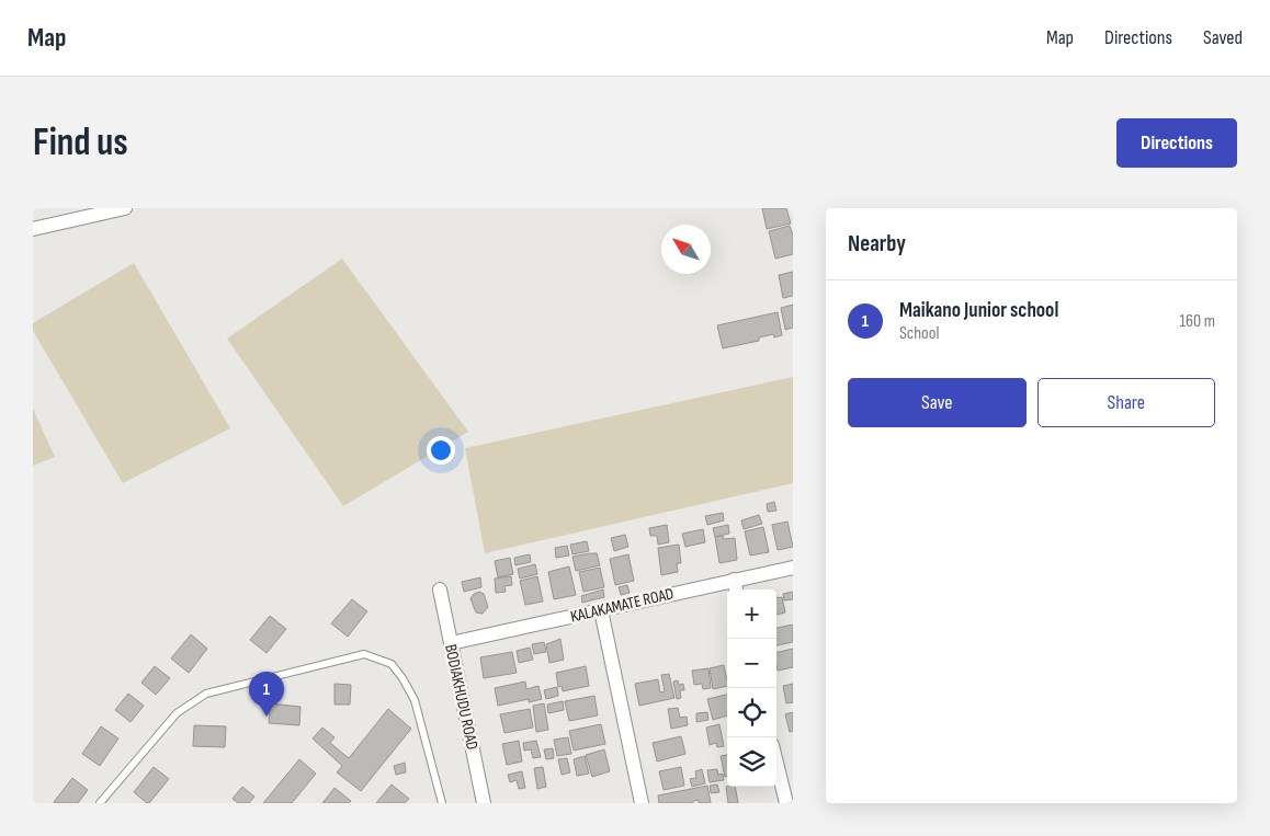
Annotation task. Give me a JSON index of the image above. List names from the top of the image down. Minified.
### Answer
{"streets":{"street":["KALAKAMATE ROAD","BODIAKHUDU ROAD"]},"crossings":[["KALAKAMATE ROAD","BODIAKHUDU ROAD"]],"north":"top left","page":{"header":"Map","nav":["Map","Directions","Saved"],"buttons":["Directions",["Save","Share"]],"title":"Find us","heading":"Nearby","list":[{"mark":"1","name":"Maikano Junior school","note":"School","value":"160 m"}],"map_buttons":["+","−"],"pins":"1"}}
